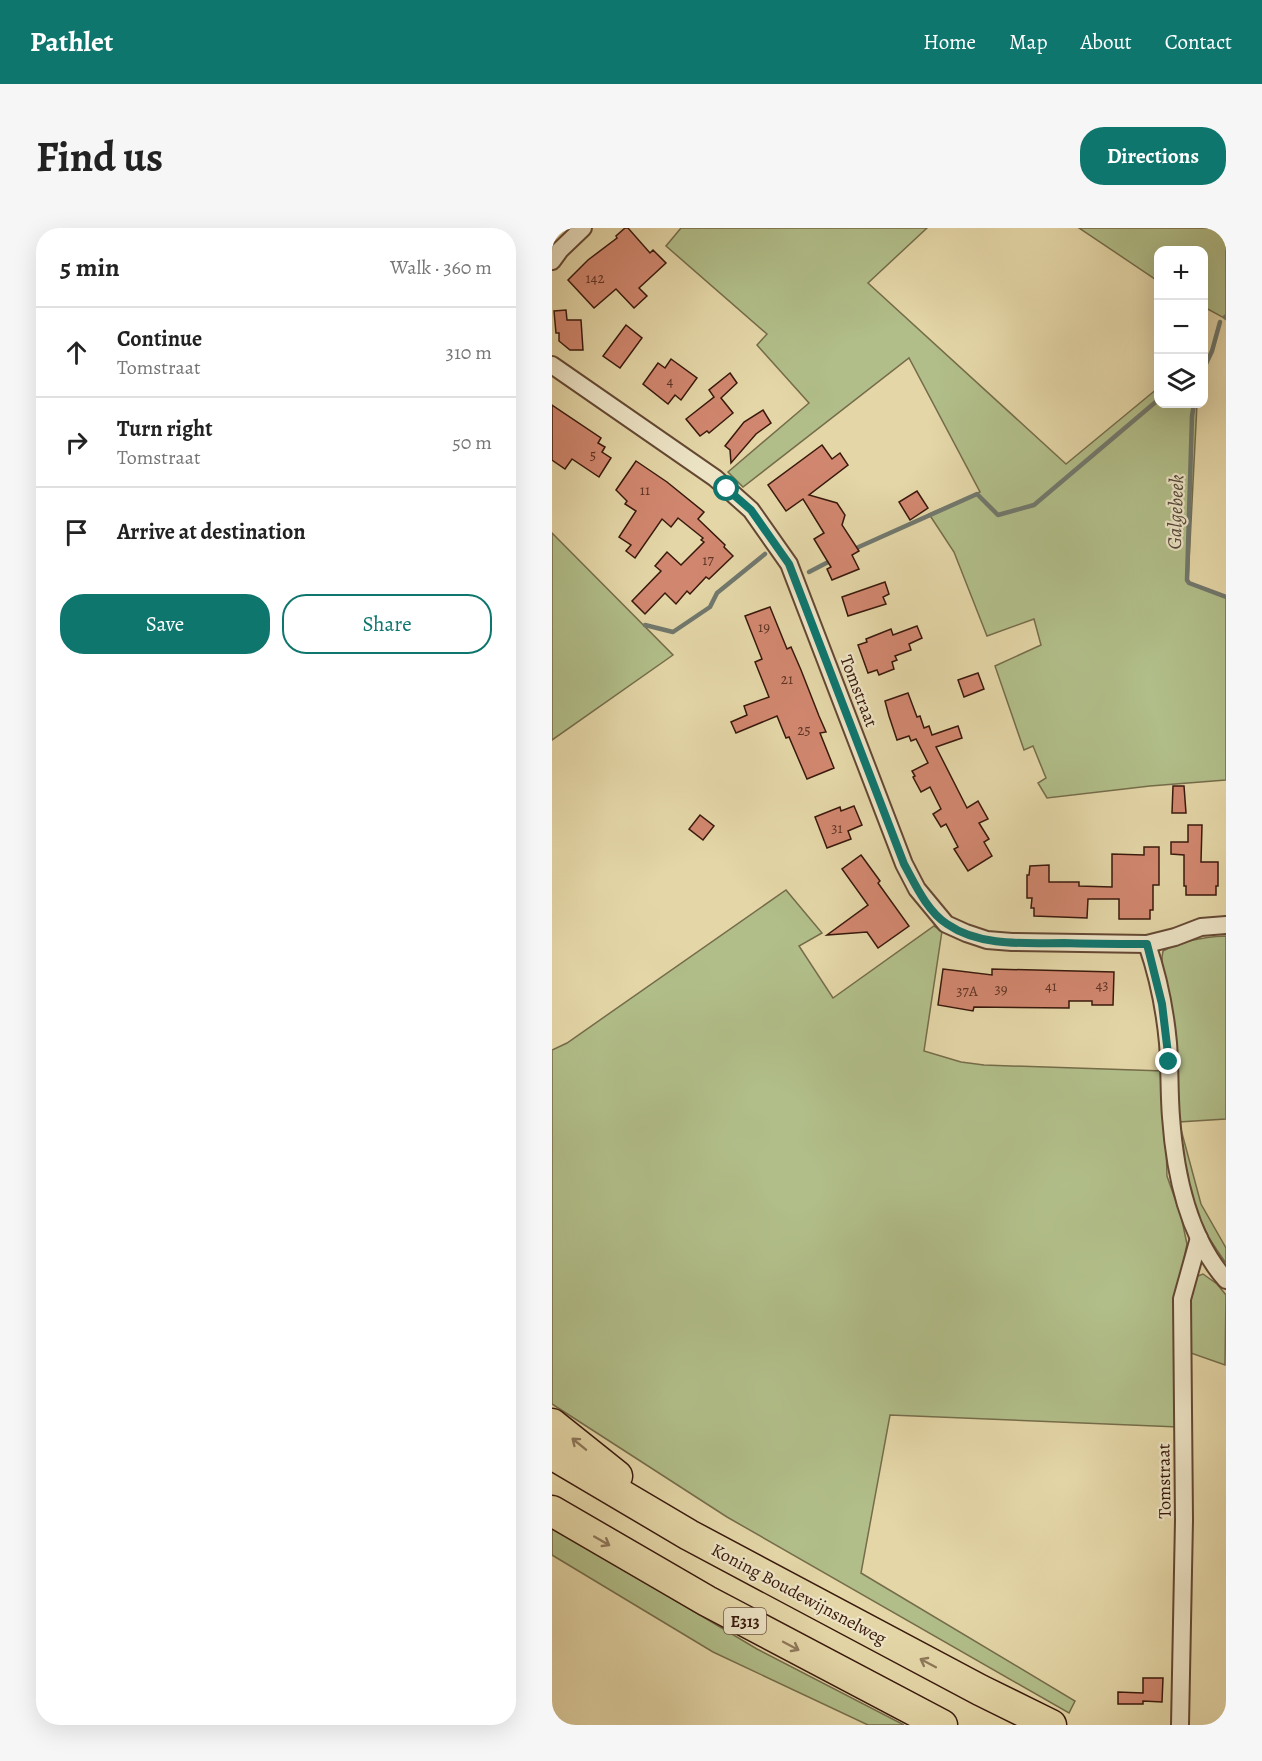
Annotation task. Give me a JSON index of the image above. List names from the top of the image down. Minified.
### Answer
{"streets":{"highway":["Koning Boudewijnsnelweg","E313"],"street":["Tomstraat"]},"water":["Galgebeek"],"house_numbers":["142","4","5","11","17","19","21","25","31","43","41","39","37A"],"page":{"header":"Pathlet","nav":["Home","Map","About","Contact"],"buttons":["Directions",["Save","Share"]],"title":"Find us","heading":["5 min","Walk · 360 m"],"map_buttons":["+","−"],"list":[["Continue","Tomstraat","310 m"],["Turn right","Tomstraat","50 m"],"Arrive at destination"]}}
